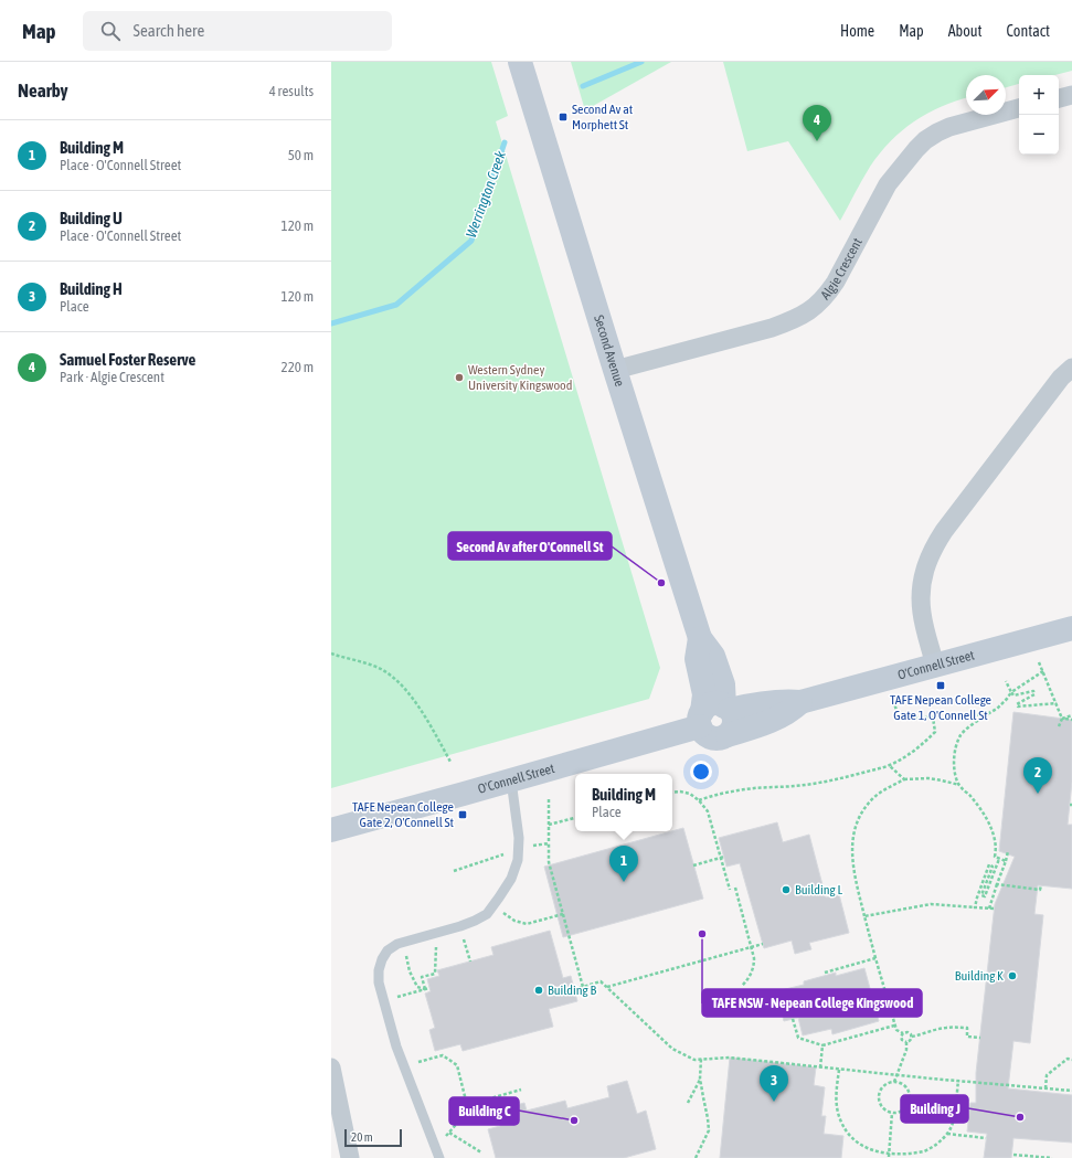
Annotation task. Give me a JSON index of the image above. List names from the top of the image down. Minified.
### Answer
{"streets":{"street":["Algie Crescent","Second Avenue","O'Connell Street"]},"crossings":[["Algie Crescent","Second Avenue"],["Second Avenue","O'Connell Street"]],"water":["Werrington Creek"],"places":{"transit":["Second Av at Morphett St","TAFE Nepean College Gate 1, O'Connell St","TAFE Nepean College Gate 2, O'Connell St"],"other":["Western Sydney University Kingswood","Second Av after O'Connell St","Building L","TAFE NSW - Nepean College Kingswood","Building K","Building B","Building J","Building C"]},"scale_bar":"20 m","north":"top right","page":{"header":"Map","search":"Search here","nav":["Home","Map","About","Contact"],"heading":["Nearby","4 results"],"map_buttons":["+","−"],"pins":["4","2","1","3"],"list":[{"mark":"1","name":"Building M","note":"Place · O'Connell Street","value":"50 m"},{"mark":"2","name":"Building U","note":"Place · O'Connell Street","value":"120 m"},{"mark":"3","name":"Building H","note":"Place","value":"120 m"},{"mark":"4","name":"Samuel Foster Reserve","note":"Park · Algie Crescent","value":"220 m"}],"popup":["Building M","Place"],"scale":"20 m"}}
